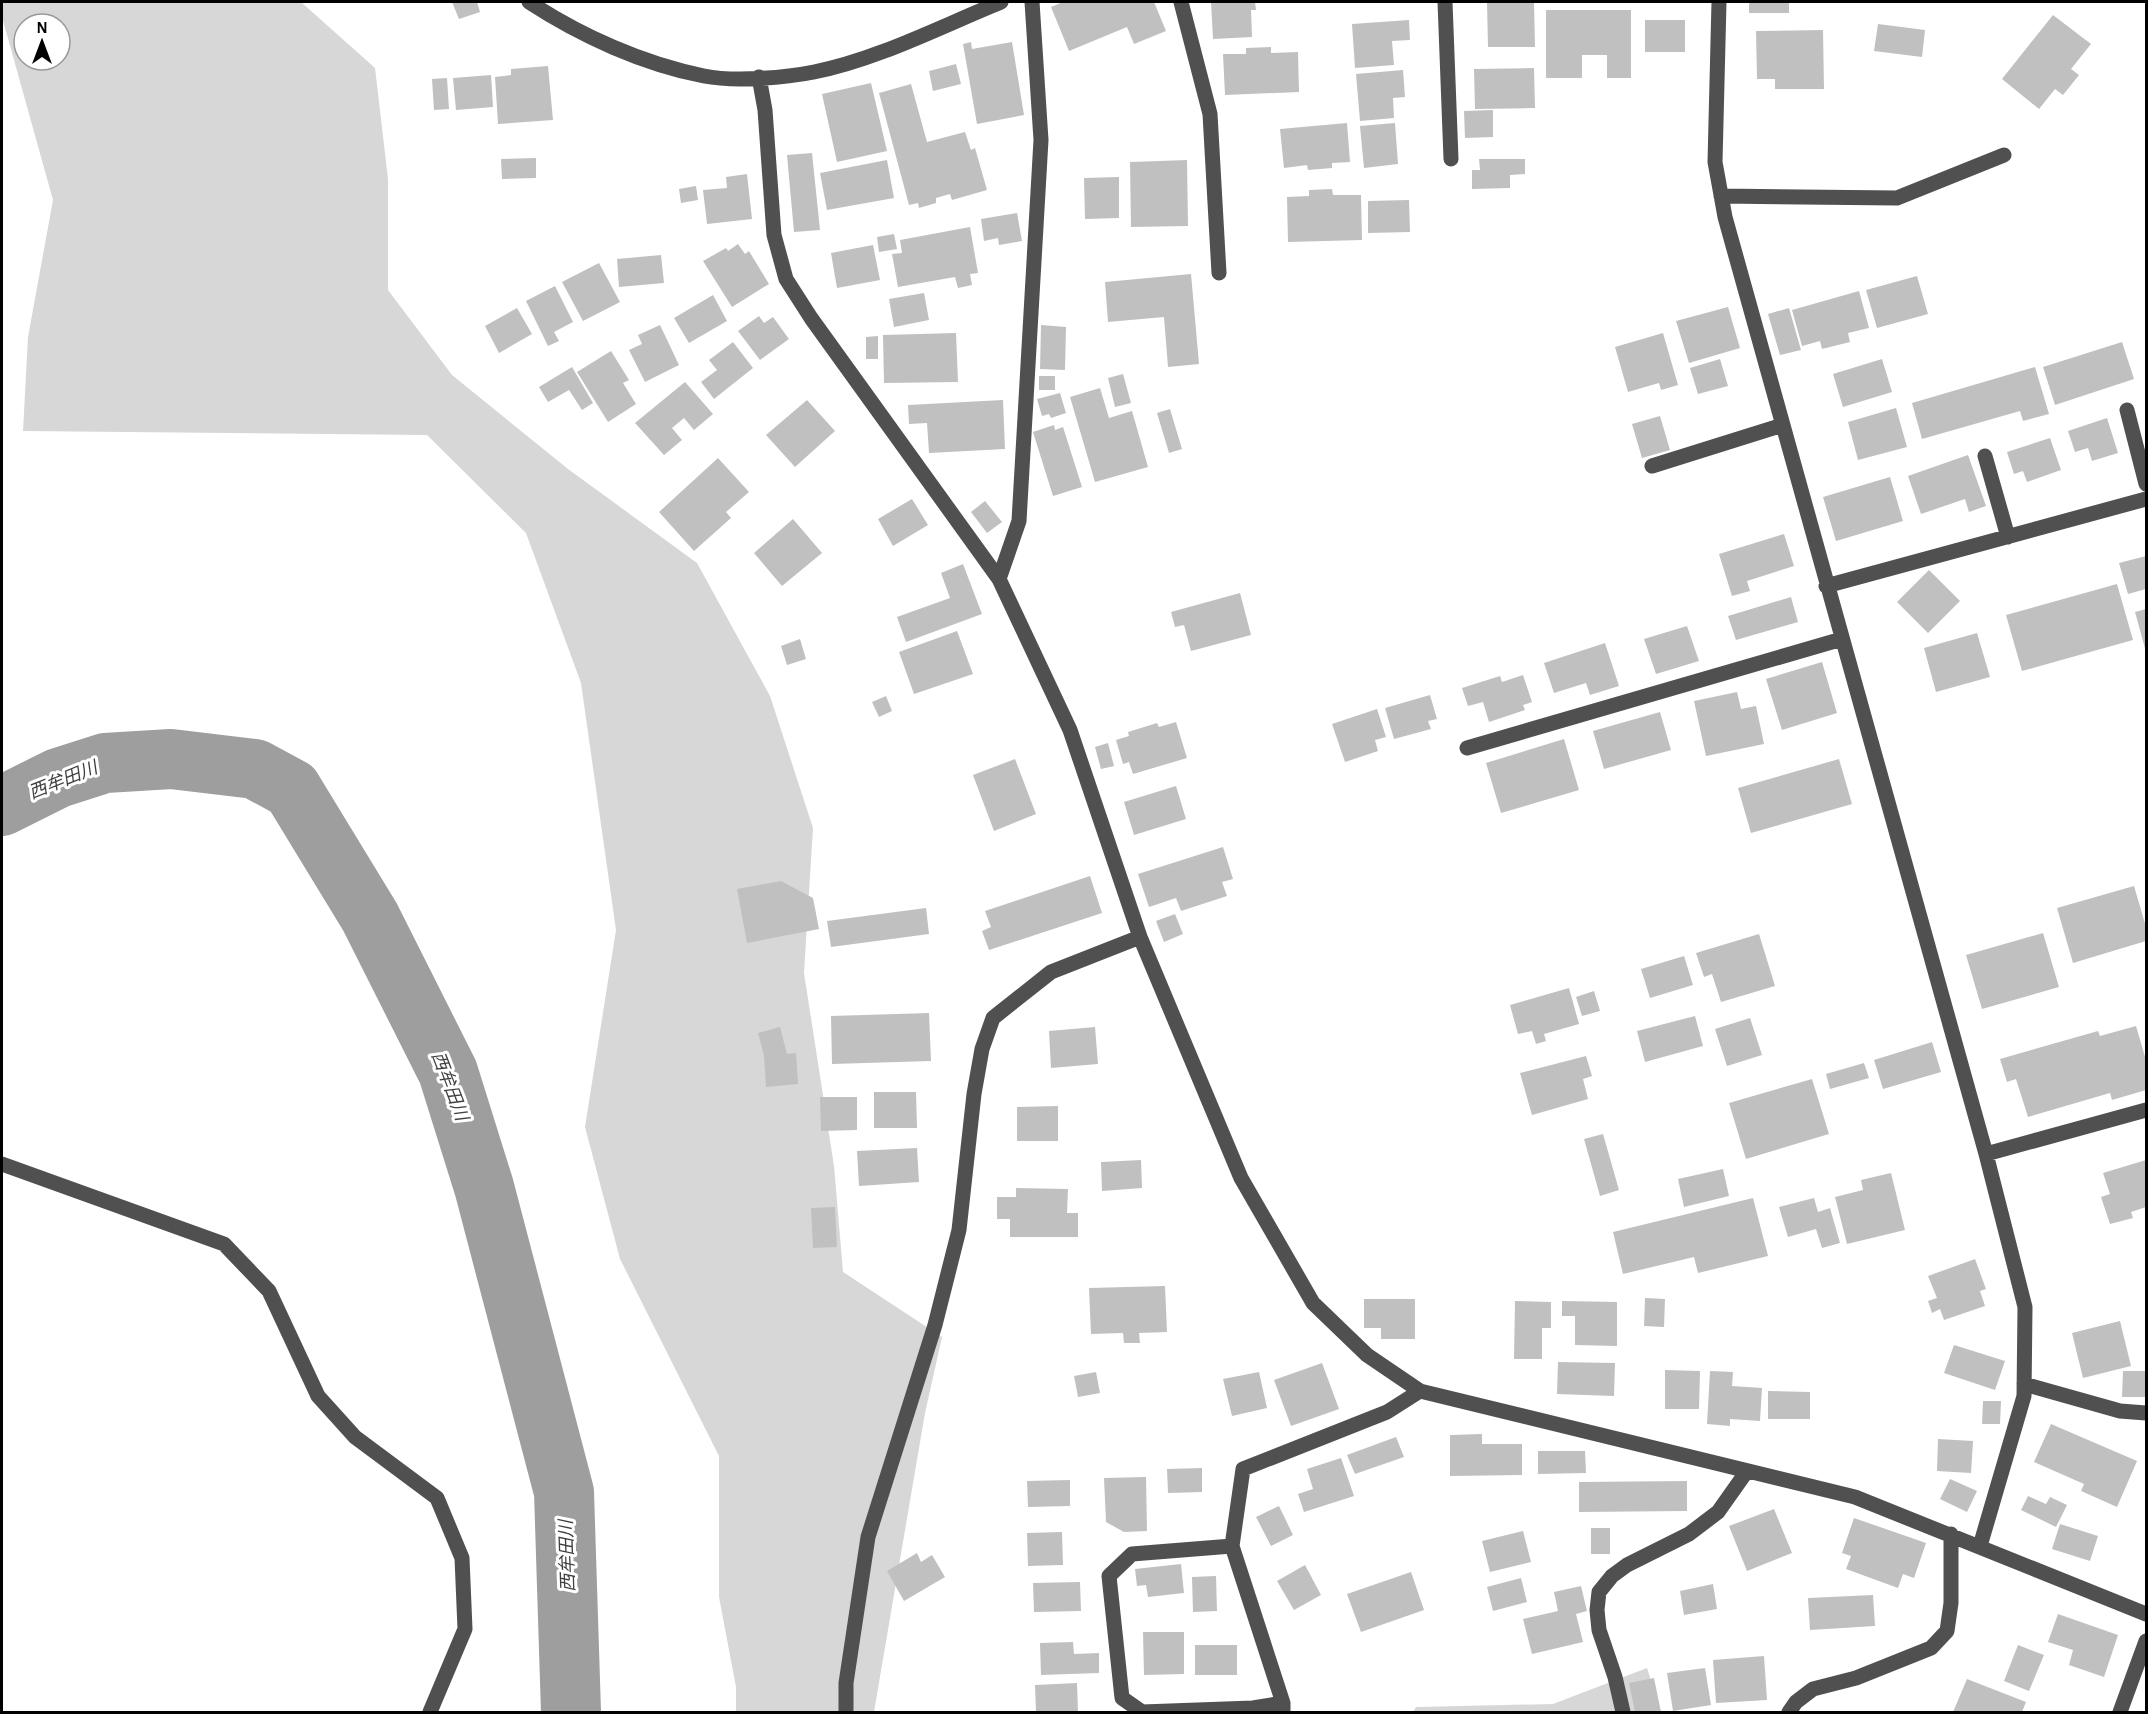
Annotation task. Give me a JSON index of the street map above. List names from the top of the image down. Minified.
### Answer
{"water":["西牟田川"],"north":"top"}
